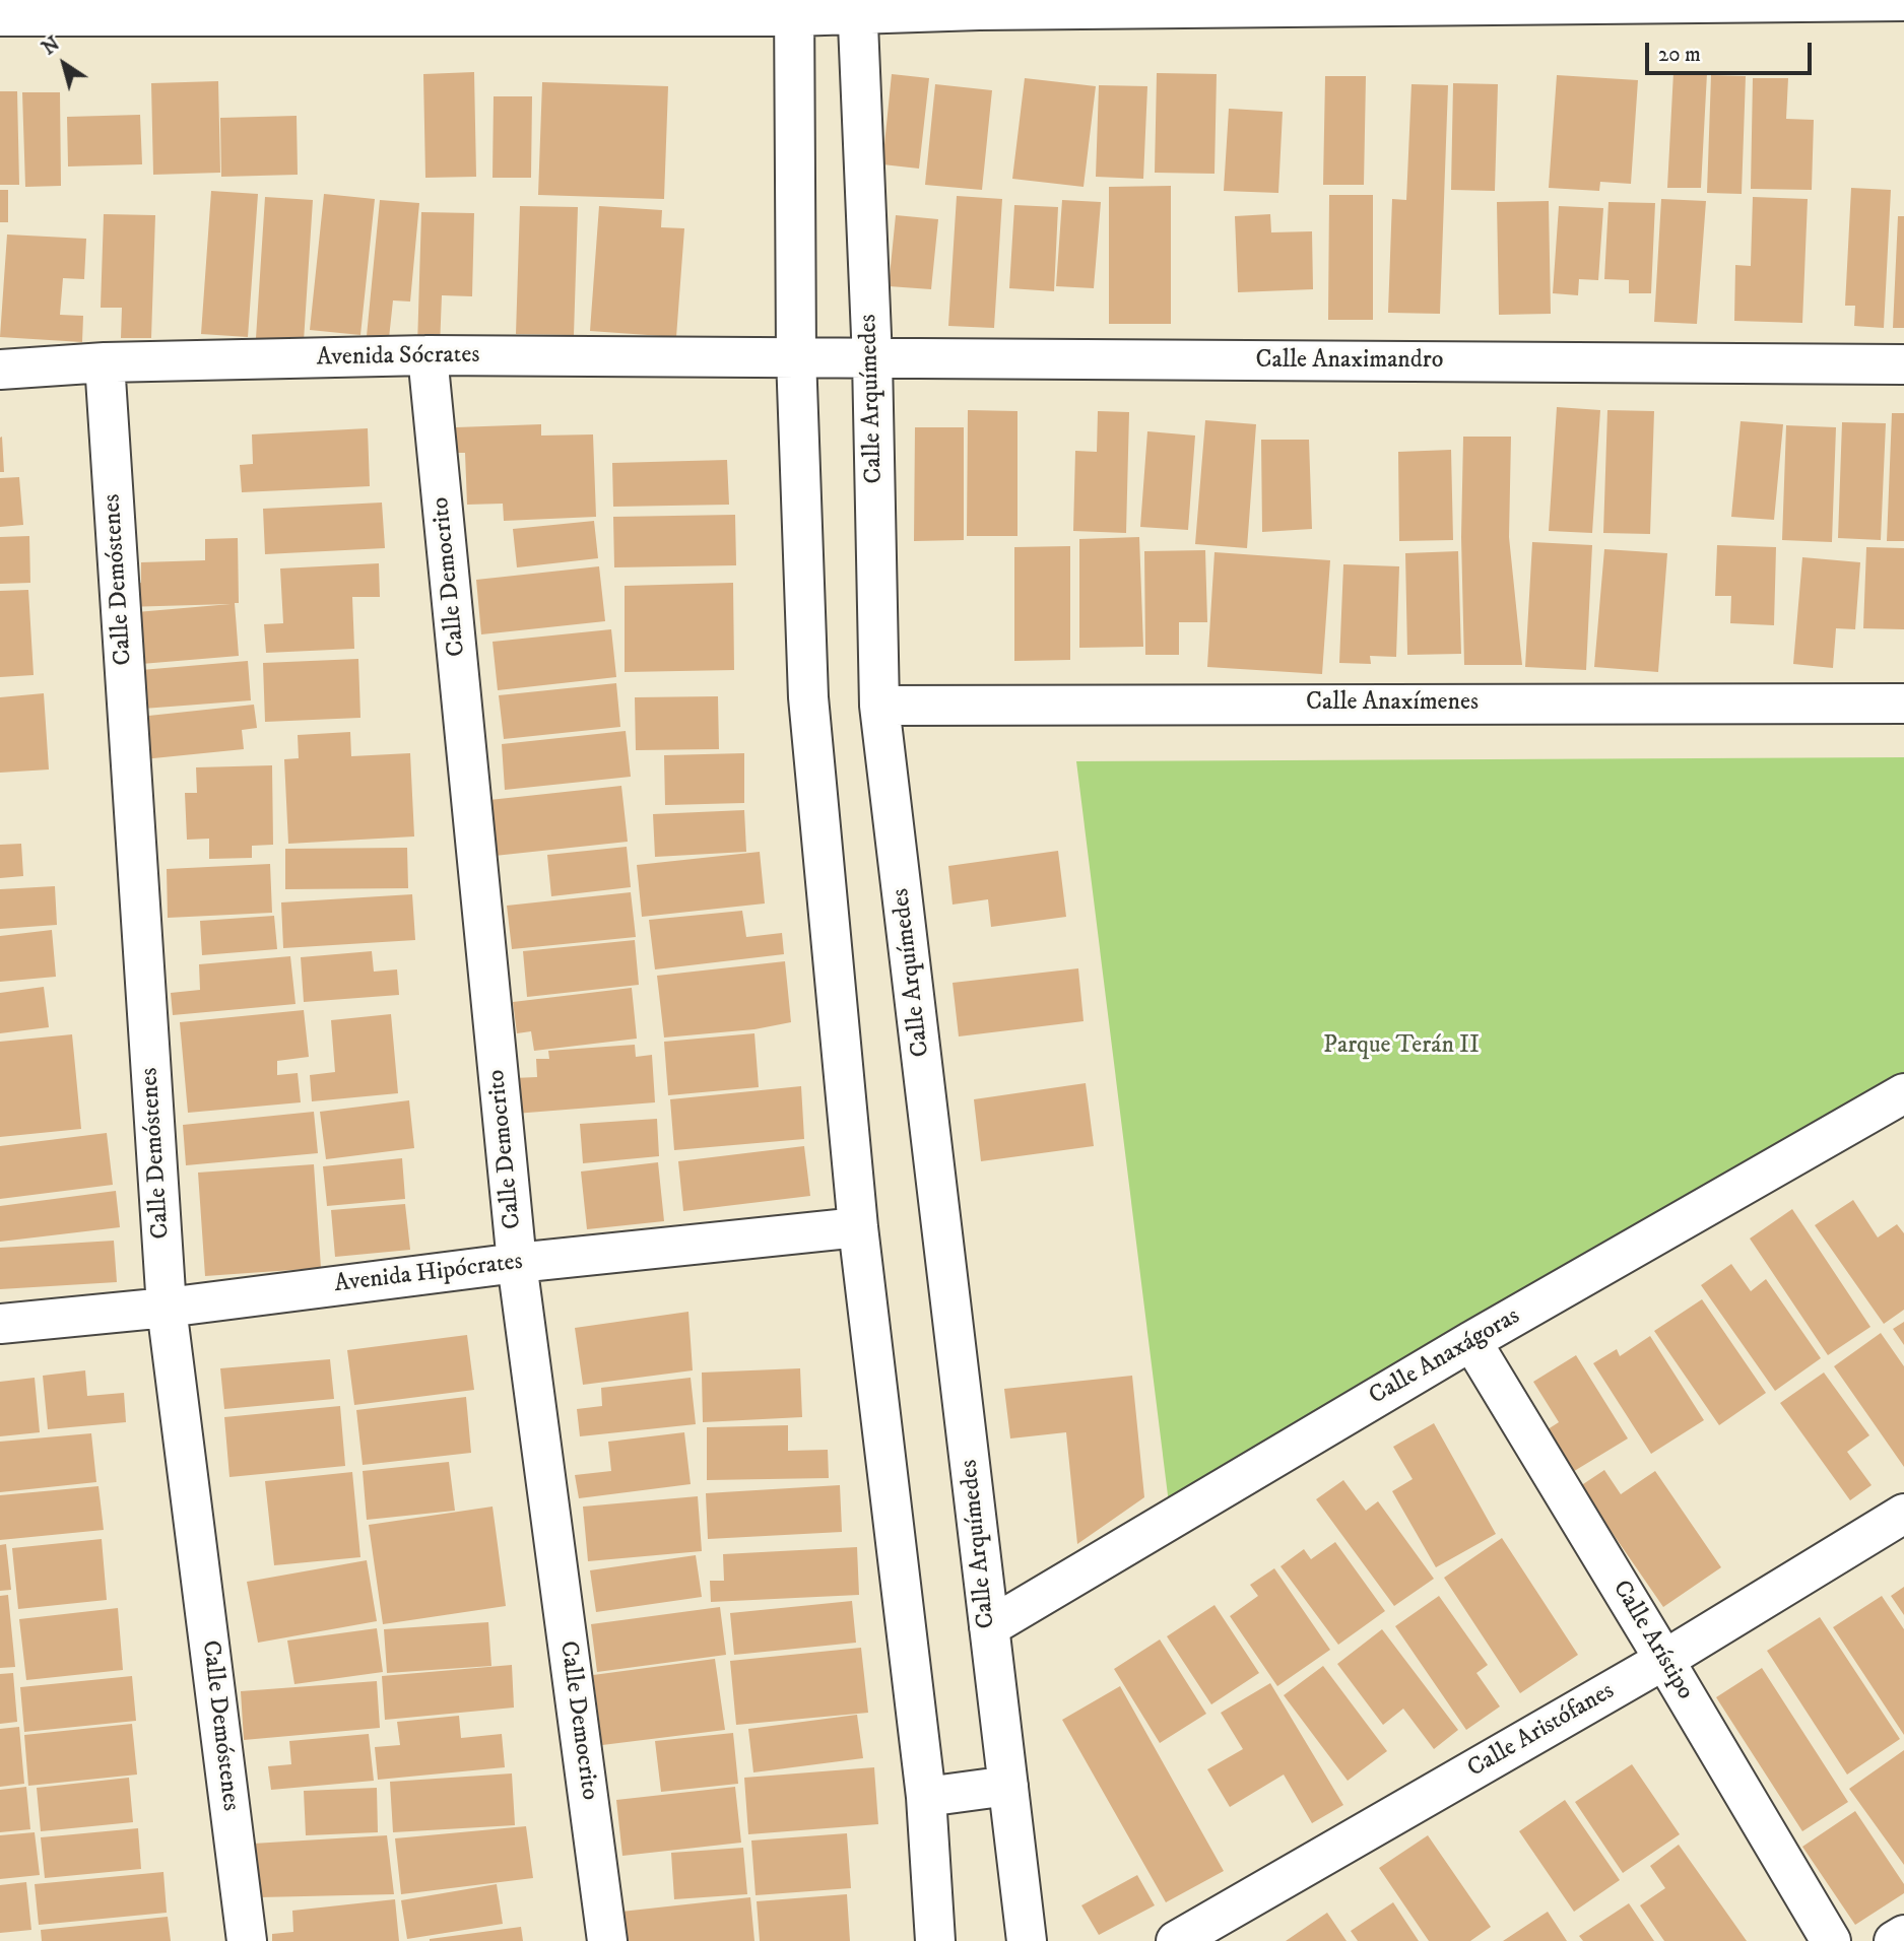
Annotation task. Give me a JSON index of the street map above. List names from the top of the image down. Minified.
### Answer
{"streets":{"street":["Avenida Sócrates","Calle Anaximandro","Calle Arquímedes","Calle Democrito","Calle Demóstenes","Calle Anaxímenes","Avenida Hipócrates","Calle Anaxágoras","Calle Arístipo","Calle Aristófanes"]},"crossings":[["Avenida Sócrates","Calle Anaximandro"],["Avenida Sócrates","Calle Democrito"],["Avenida Sócrates","Calle Demóstenes"],["Calle Anaximandro","Calle Arquímedes"],["Calle Arquímedes","Calle Anaxímenes"],["Calle Arquímedes","Calle Anaxágoras"],["Calle Democrito","Avenida Hipócrates"],["Calle Demóstenes","Avenida Hipócrates"],["Calle Anaxágoras","Calle Arístipo"],["Calle Arístipo","Calle Aristófanes"]],"parks":["Parque Terán II"],"scale_bar":"20 m","north":"top left"}
